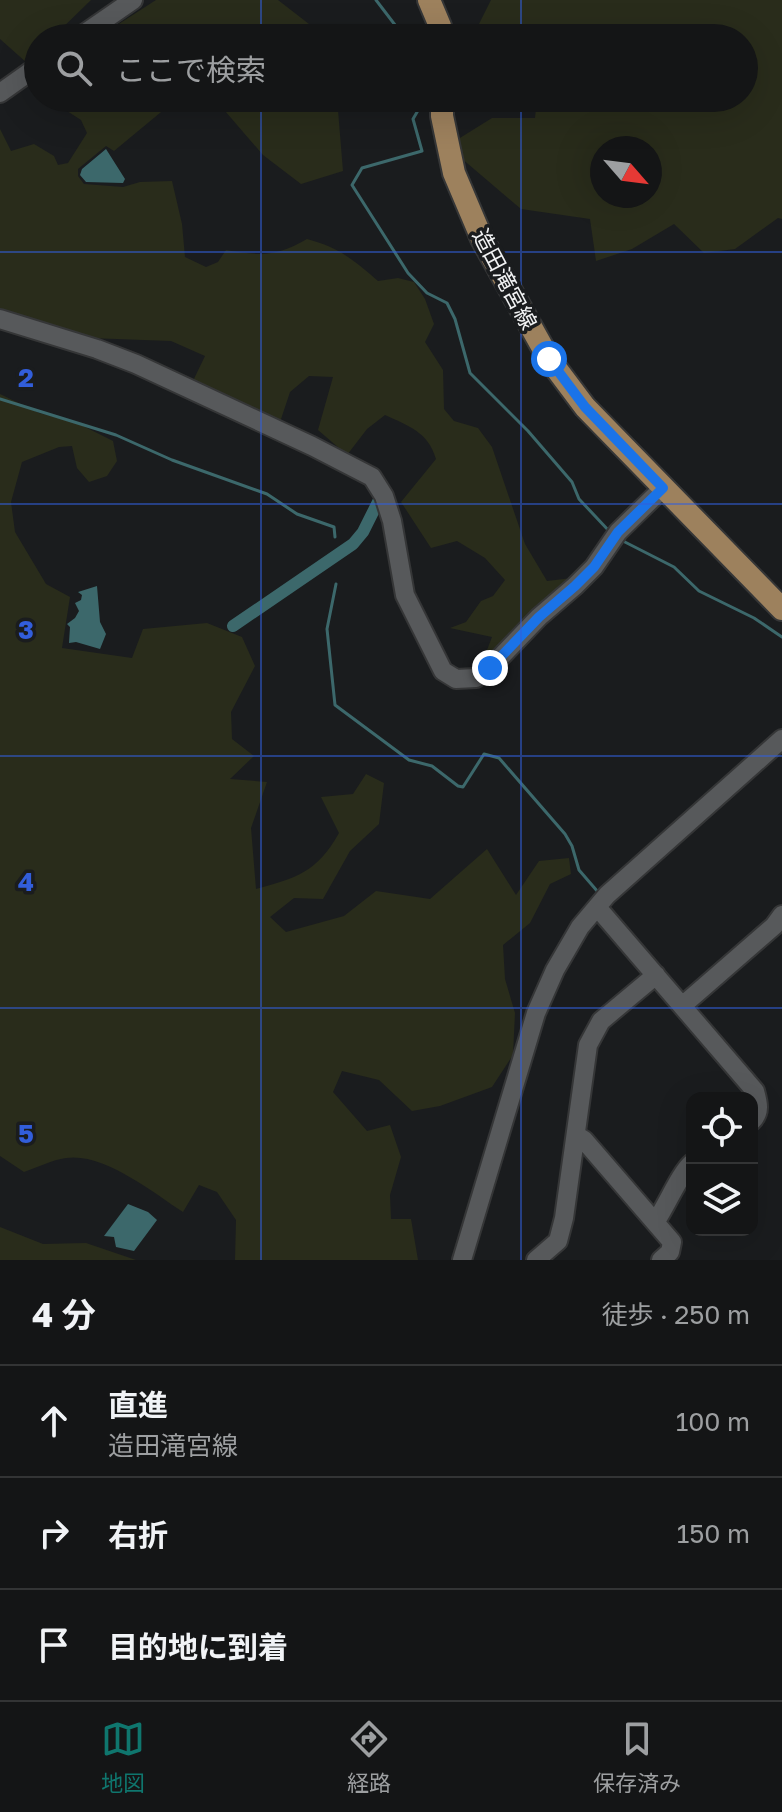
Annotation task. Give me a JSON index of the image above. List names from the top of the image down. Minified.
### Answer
{"streets":{"main road":["造田滝宮線"]},"north":"bottom right","page":{"search":"ここで検索","heading":["4 分","徒歩 · 250 m"],"list":[["直進","造田滝宮線","100 m"],["右折","150 m"],"目的地に到着"],"nav":["地図","経路","保存済み"]},"grid":{"rows":["2","3","4","5"]}}
